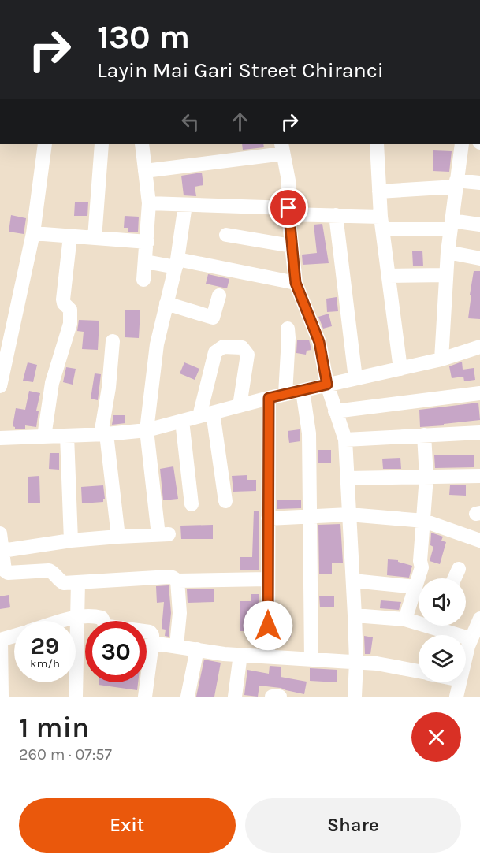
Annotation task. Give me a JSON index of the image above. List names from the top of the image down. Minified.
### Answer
{"page":{"turn":["130 m","Layin Mai Gari Street Chiranci"],"speed":"29 km/h","limit":"30","heading":["1 min","260 m · 07:57"],"buttons":["Exit","Share"]}}
